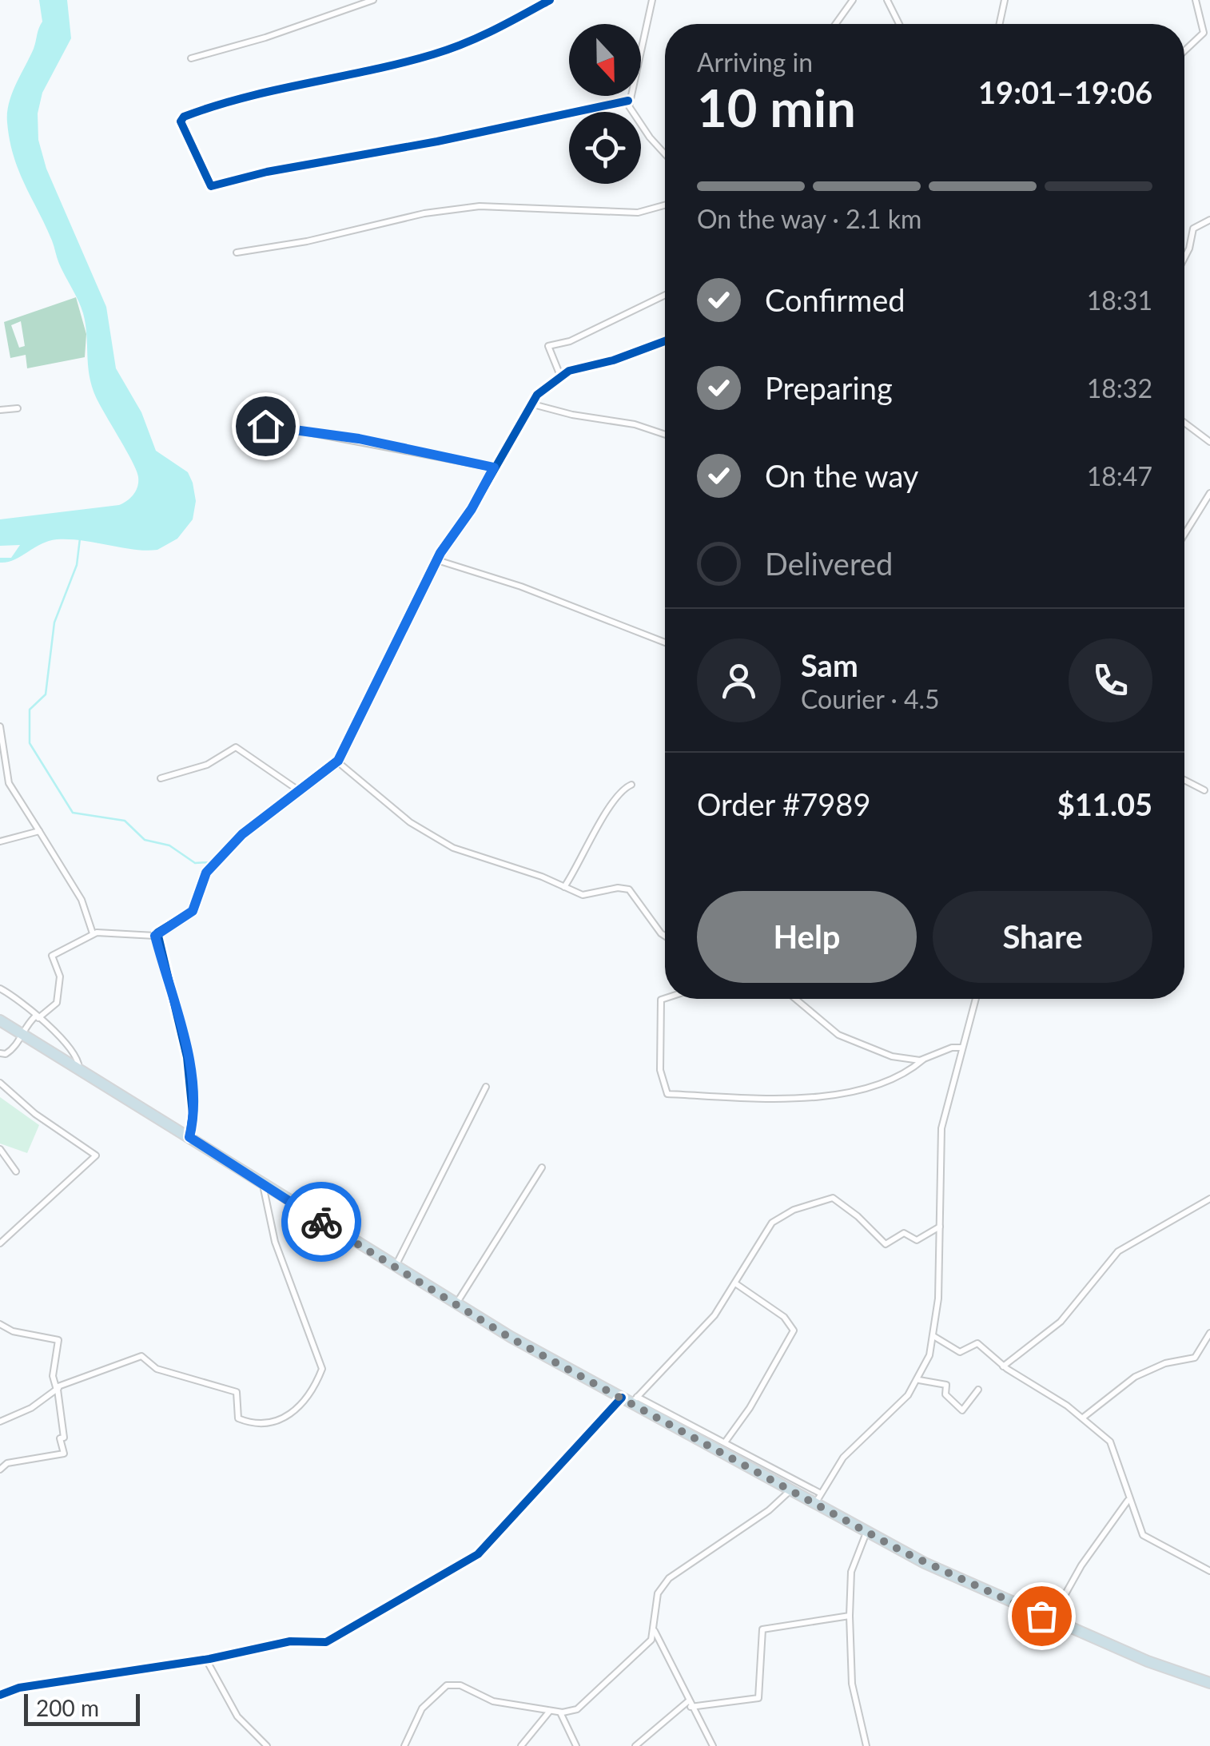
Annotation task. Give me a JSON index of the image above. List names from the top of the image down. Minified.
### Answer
{"scale_bar":"200 m","north":"bottom","page":{"heading":["10 min","Arriving in","19:01–19:06"],"panel":["Sam","Courier · 4.5","Order #7989","$11.05"],"bar":"On the way · 2.1 km","list":[["Confirmed","18:31"],["Preparing","18:32"],["On the way","18:47"],"Delivered"],"buttons":["Help","Share"],"scale":"200 m"}}
